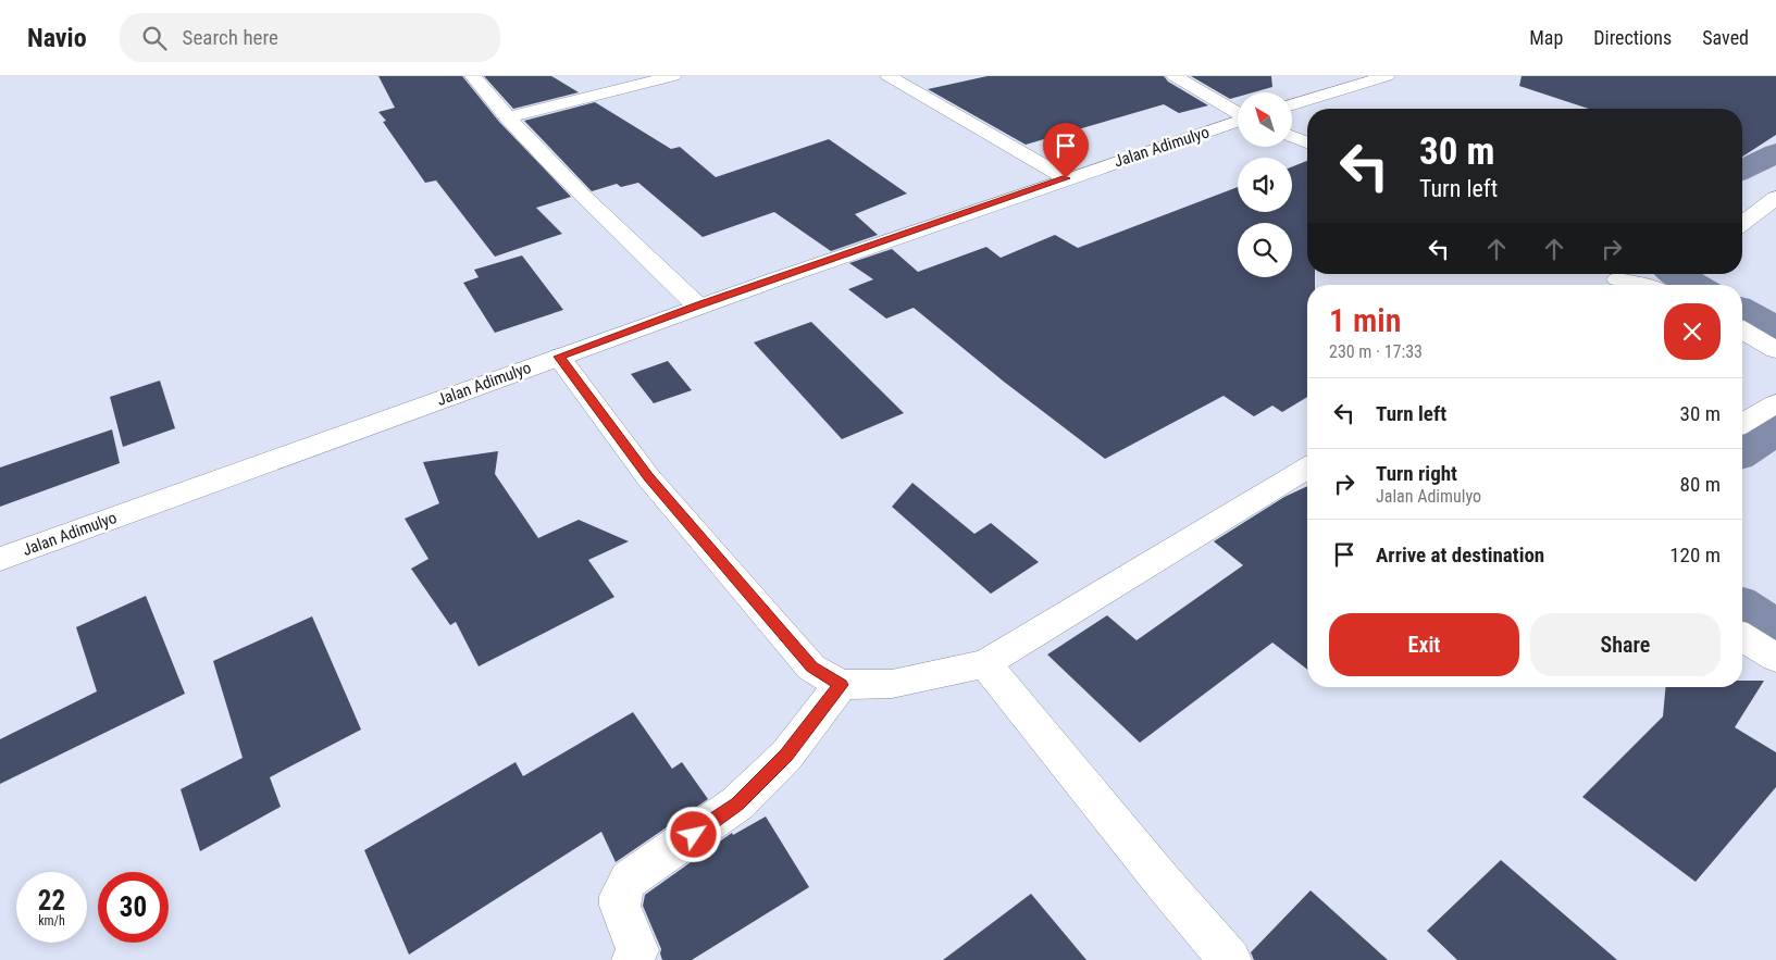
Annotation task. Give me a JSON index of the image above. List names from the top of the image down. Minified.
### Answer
{"streets":{"street":["Jalan Adimulyo"]},"north":"top left","page":{"header":"Navio","search":"Search here","nav":["Map","Directions","Saved"],"turn":["30 m","Turn left"],"heading":["1 min","230 m · 17:33"],"list":[{"name":"Turn left","value":"30 m"},{"name":"Turn right","note":"Jalan Adimulyo","value":"80 m"},{"name":"Arrive at destination","value":"120 m"}],"buttons":["Exit","Share"],"speed":"22 km/h","limit":"30"}}
